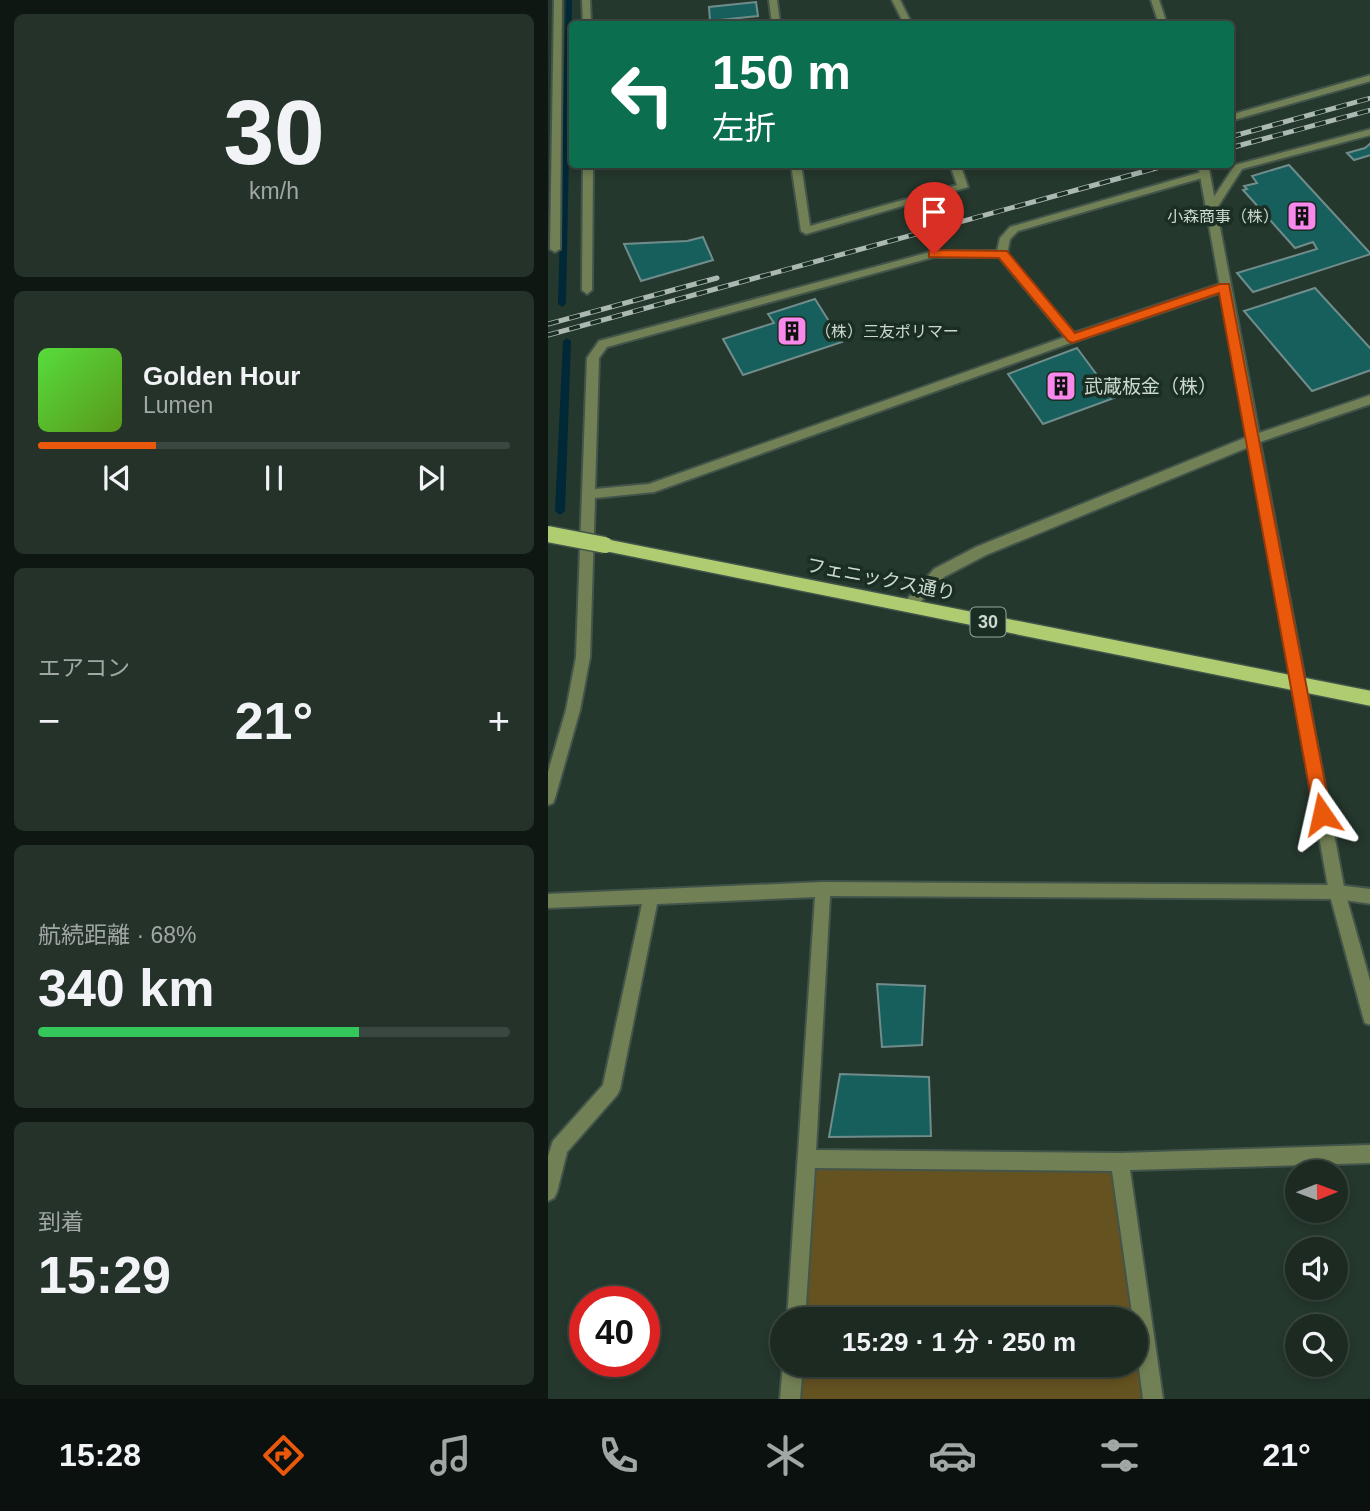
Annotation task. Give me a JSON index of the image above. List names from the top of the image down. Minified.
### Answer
{"streets":{"main road":["フェニックス通り","30"]},"places":{"building":["小森商事（株）","（株）三友ポリマー","武蔵板金（株）"]},"north":"right","page":{"tile":[["30","km/h"],"エアコン",["航続距離 · 68%","340 km"],["到着","15:29"]],"turn":["150 m","左折"],"song":["Golden Hour","Lumen"],"heat":["−","21°","+"],"limit":"40","trip":"15:29 · 1 分 · 250 m","tabs":["15:28","21°"]}}
